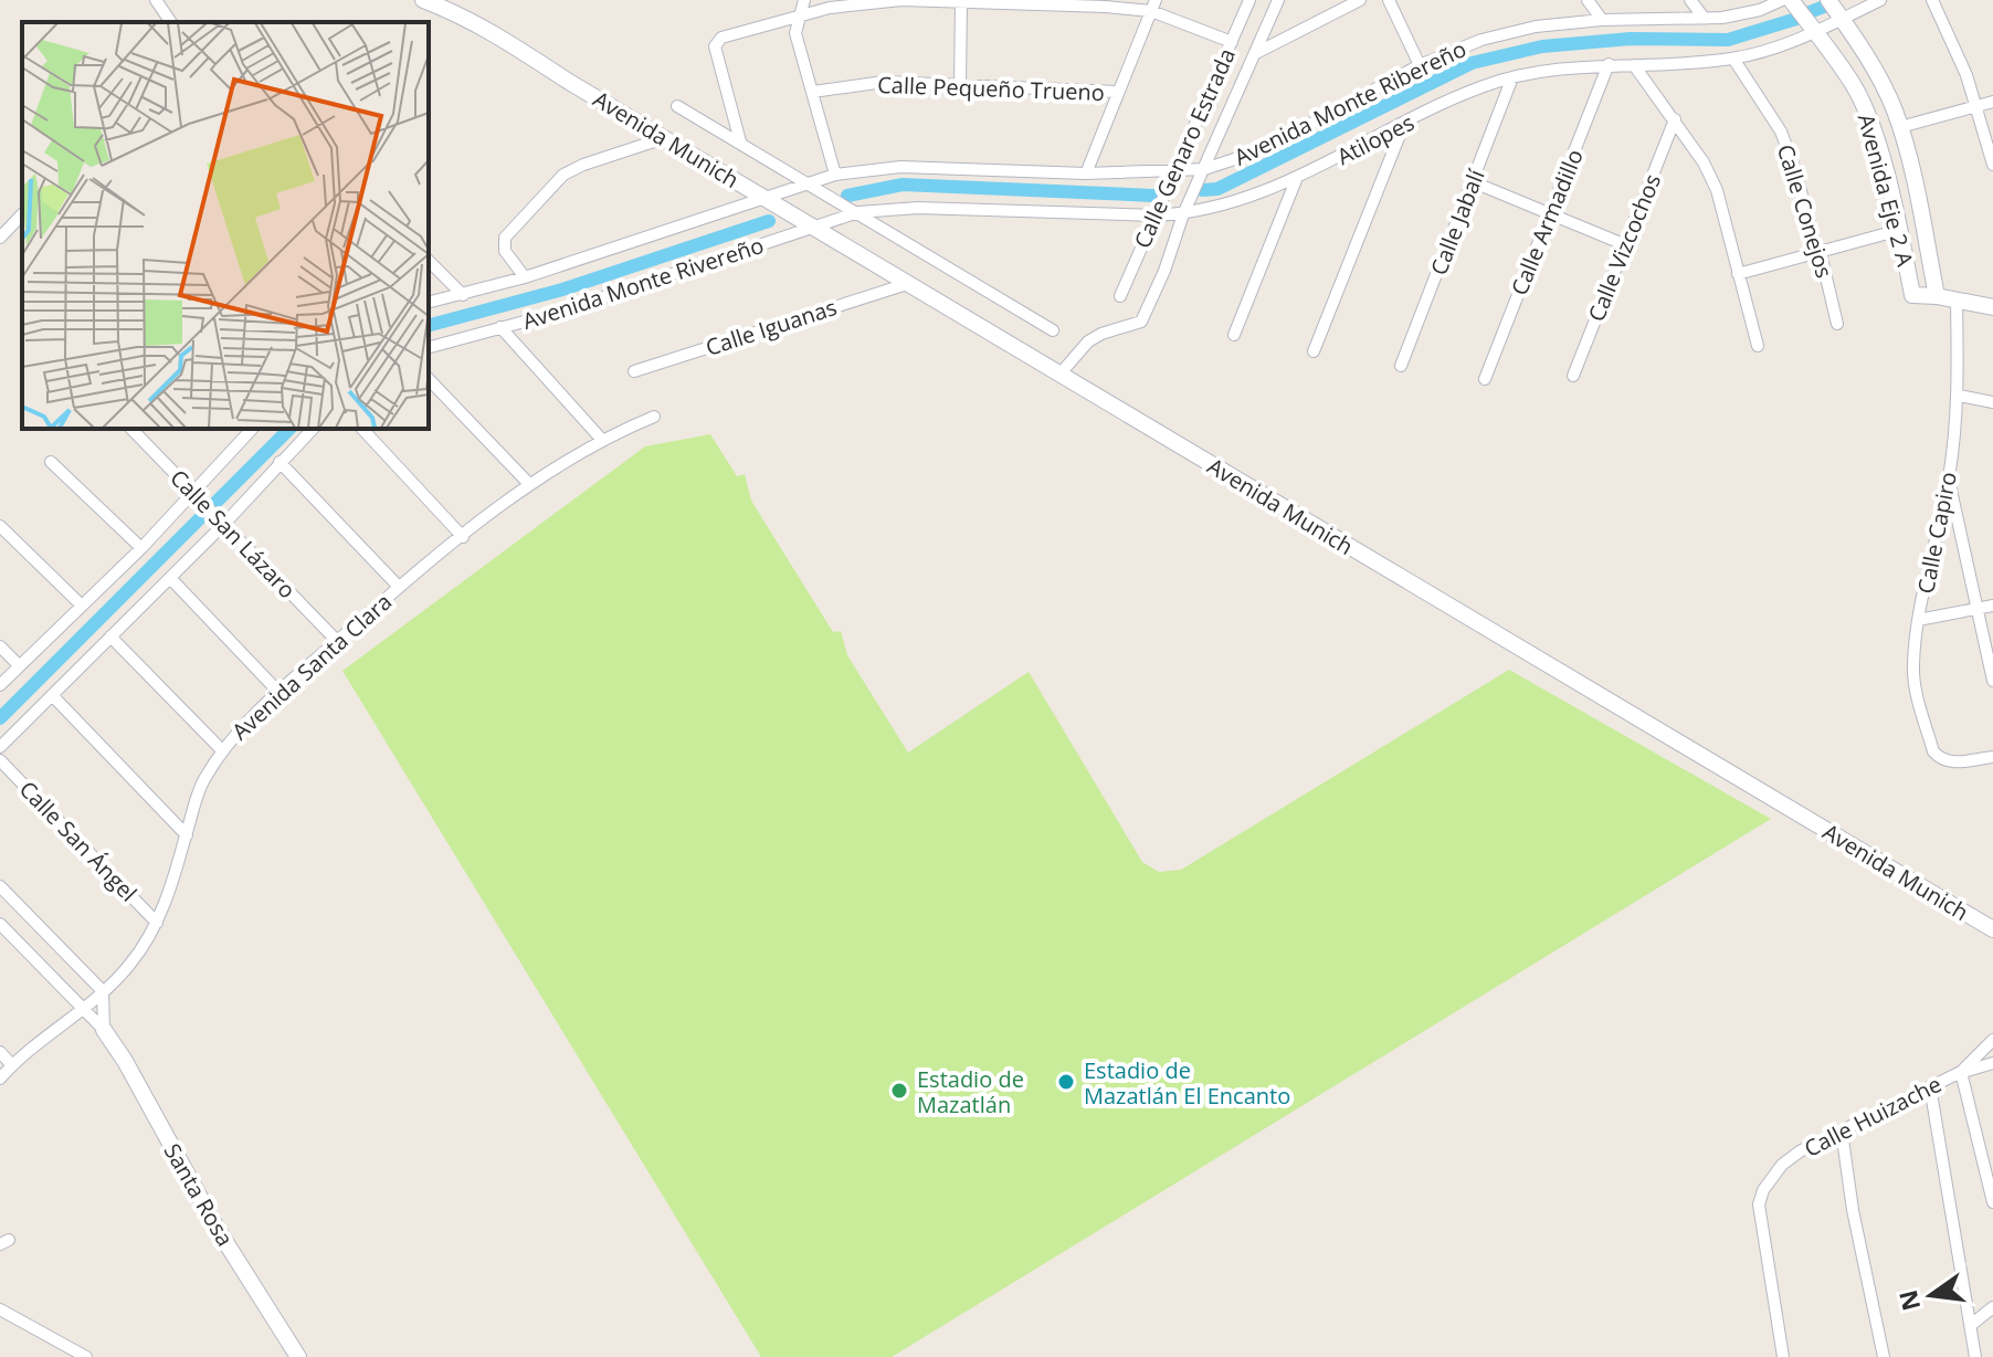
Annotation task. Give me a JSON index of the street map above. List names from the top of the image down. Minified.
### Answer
{"streets":{"main road":["Avenida Munich","Avenida Eje 2 A","Santa Rosa"],"street":["Calle Pequeño Trueno","Avenida Monte Ribereño","Atilopes","Calle Genaro Estrada","Calle Conejos","Calle Jabalí","Calle Armadillo","Calle Vizcochos","Avenida Monte Rivereño","Calle Iguanas","Calle Capiro","Calle San Lázaro","Avenida Santa Clara","Calle San Ángel","Calle Huizache"]},"crossings":[["Avenida Monte Ribereño","Calle Genaro Estrada"],["Avenida Monte Ribereño","Avenida Monte Rivereño"],["Avenida Munich","Calle Genaro Estrada"],["Avenida Munich","Avenida Monte Rivereño"],["Avenida Munich","Calle Iguanas"],["Atilopes","Calle Genaro Estrada"],["Atilopes","Avenida Eje 2 A"],["Atilopes","Calle Conejos"],["Atilopes","Calle Jabalí"],["Atilopes","Calle Armadillo"],["Atilopes","Avenida Monte Rivereño"],["Calle San Lázaro","Avenida Santa Clara"],["Avenida Santa Clara","Calle San Ángel"]],"places":["Estadio de Mazatlán El Encanto","Estadio de Mazatlán"],"north":"left"}
